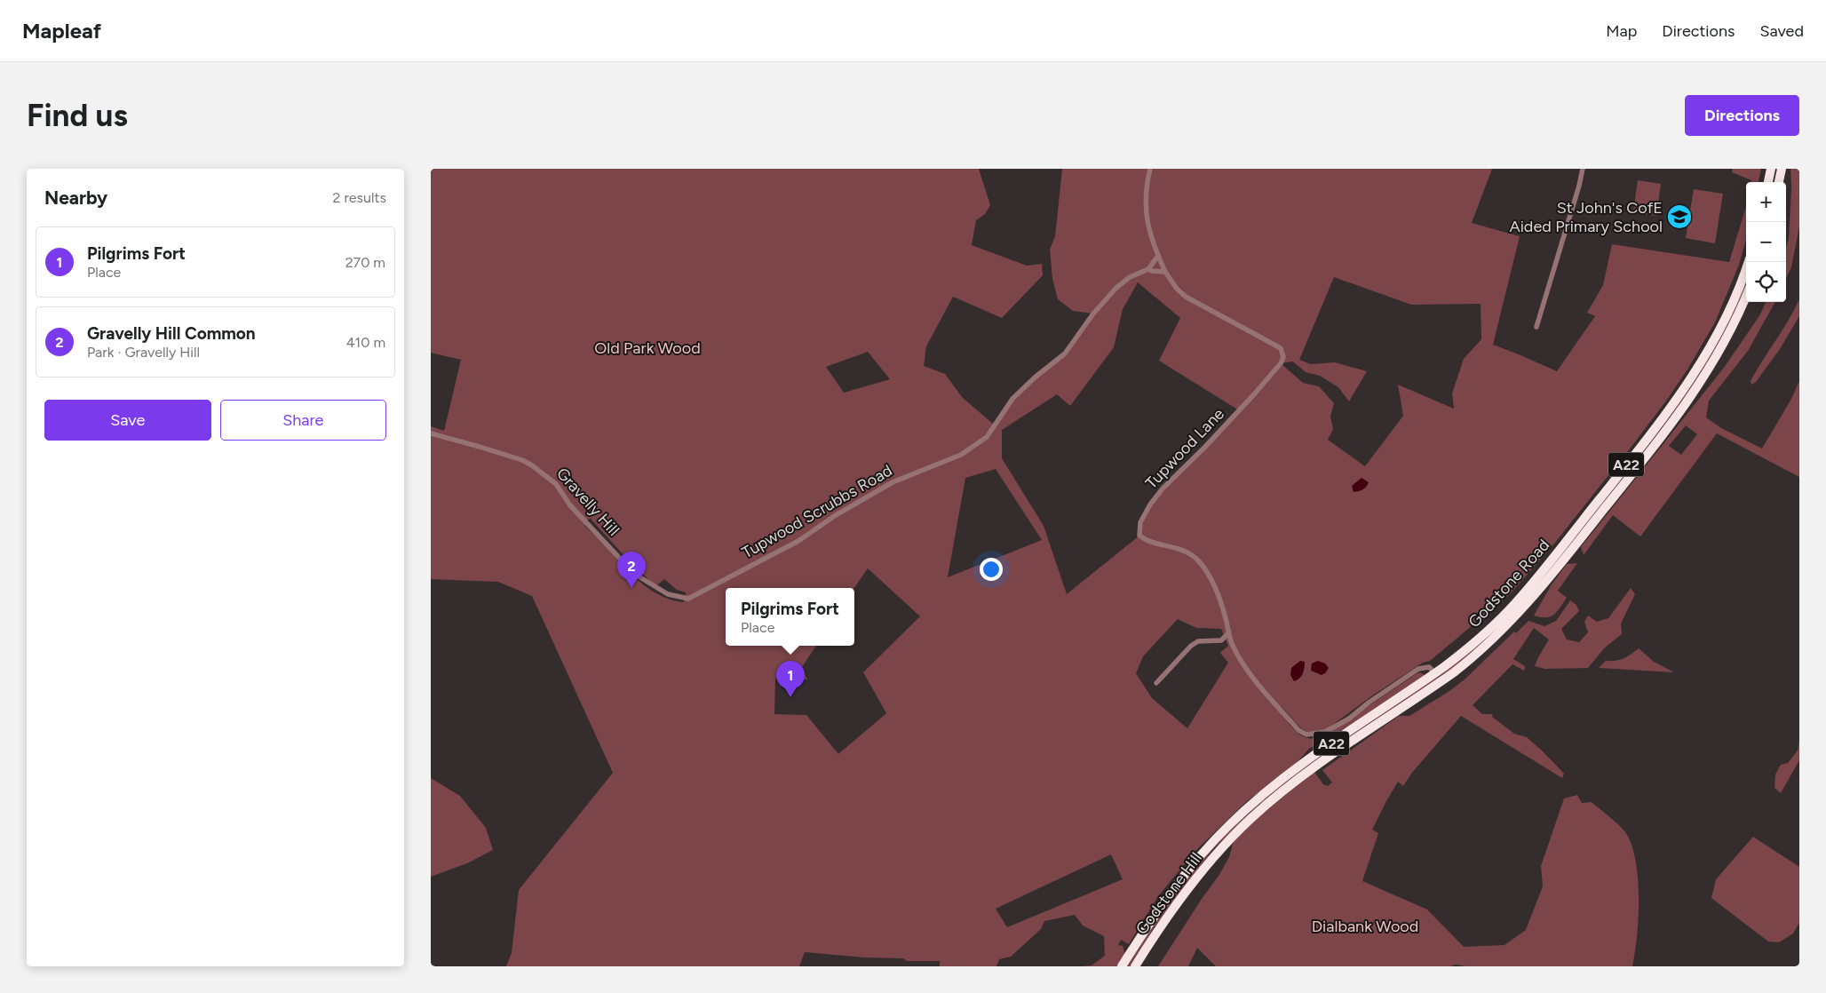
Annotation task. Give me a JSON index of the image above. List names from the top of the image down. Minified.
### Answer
{"streets":{"highway":["A22","Godstone Road","Godstone Hill"],"street":["Tupwood Lane","Gravelly Hill","Tupwood Scrubbs Road"]},"crossings":[["Tupwood Lane","Godstone Road"],["Gravelly Hill","Tupwood Scrubbs Road"],["Godstone Road","Godstone Hill"]],"parks":["Old Park Wood","Dialbank Wood"],"places":{"school or university":["St John's CofE Aided Primary School"]},"page":{"header":"Mapleaf","nav":["Map","Directions","Saved"],"buttons":["Directions",["Save","Share"]],"title":"Find us","heading":["Nearby","2 results"],"map_buttons":["+","−"],"list":[{"mark":"1","name":"Pilgrims Fort","note":"Place","value":"270 m"},{"mark":"2","name":"Gravelly Hill Common","note":"Park · Gravelly Hill","value":"410 m"}],"pins":["2","1"],"popup":["Pilgrims Fort","Place"]}}
